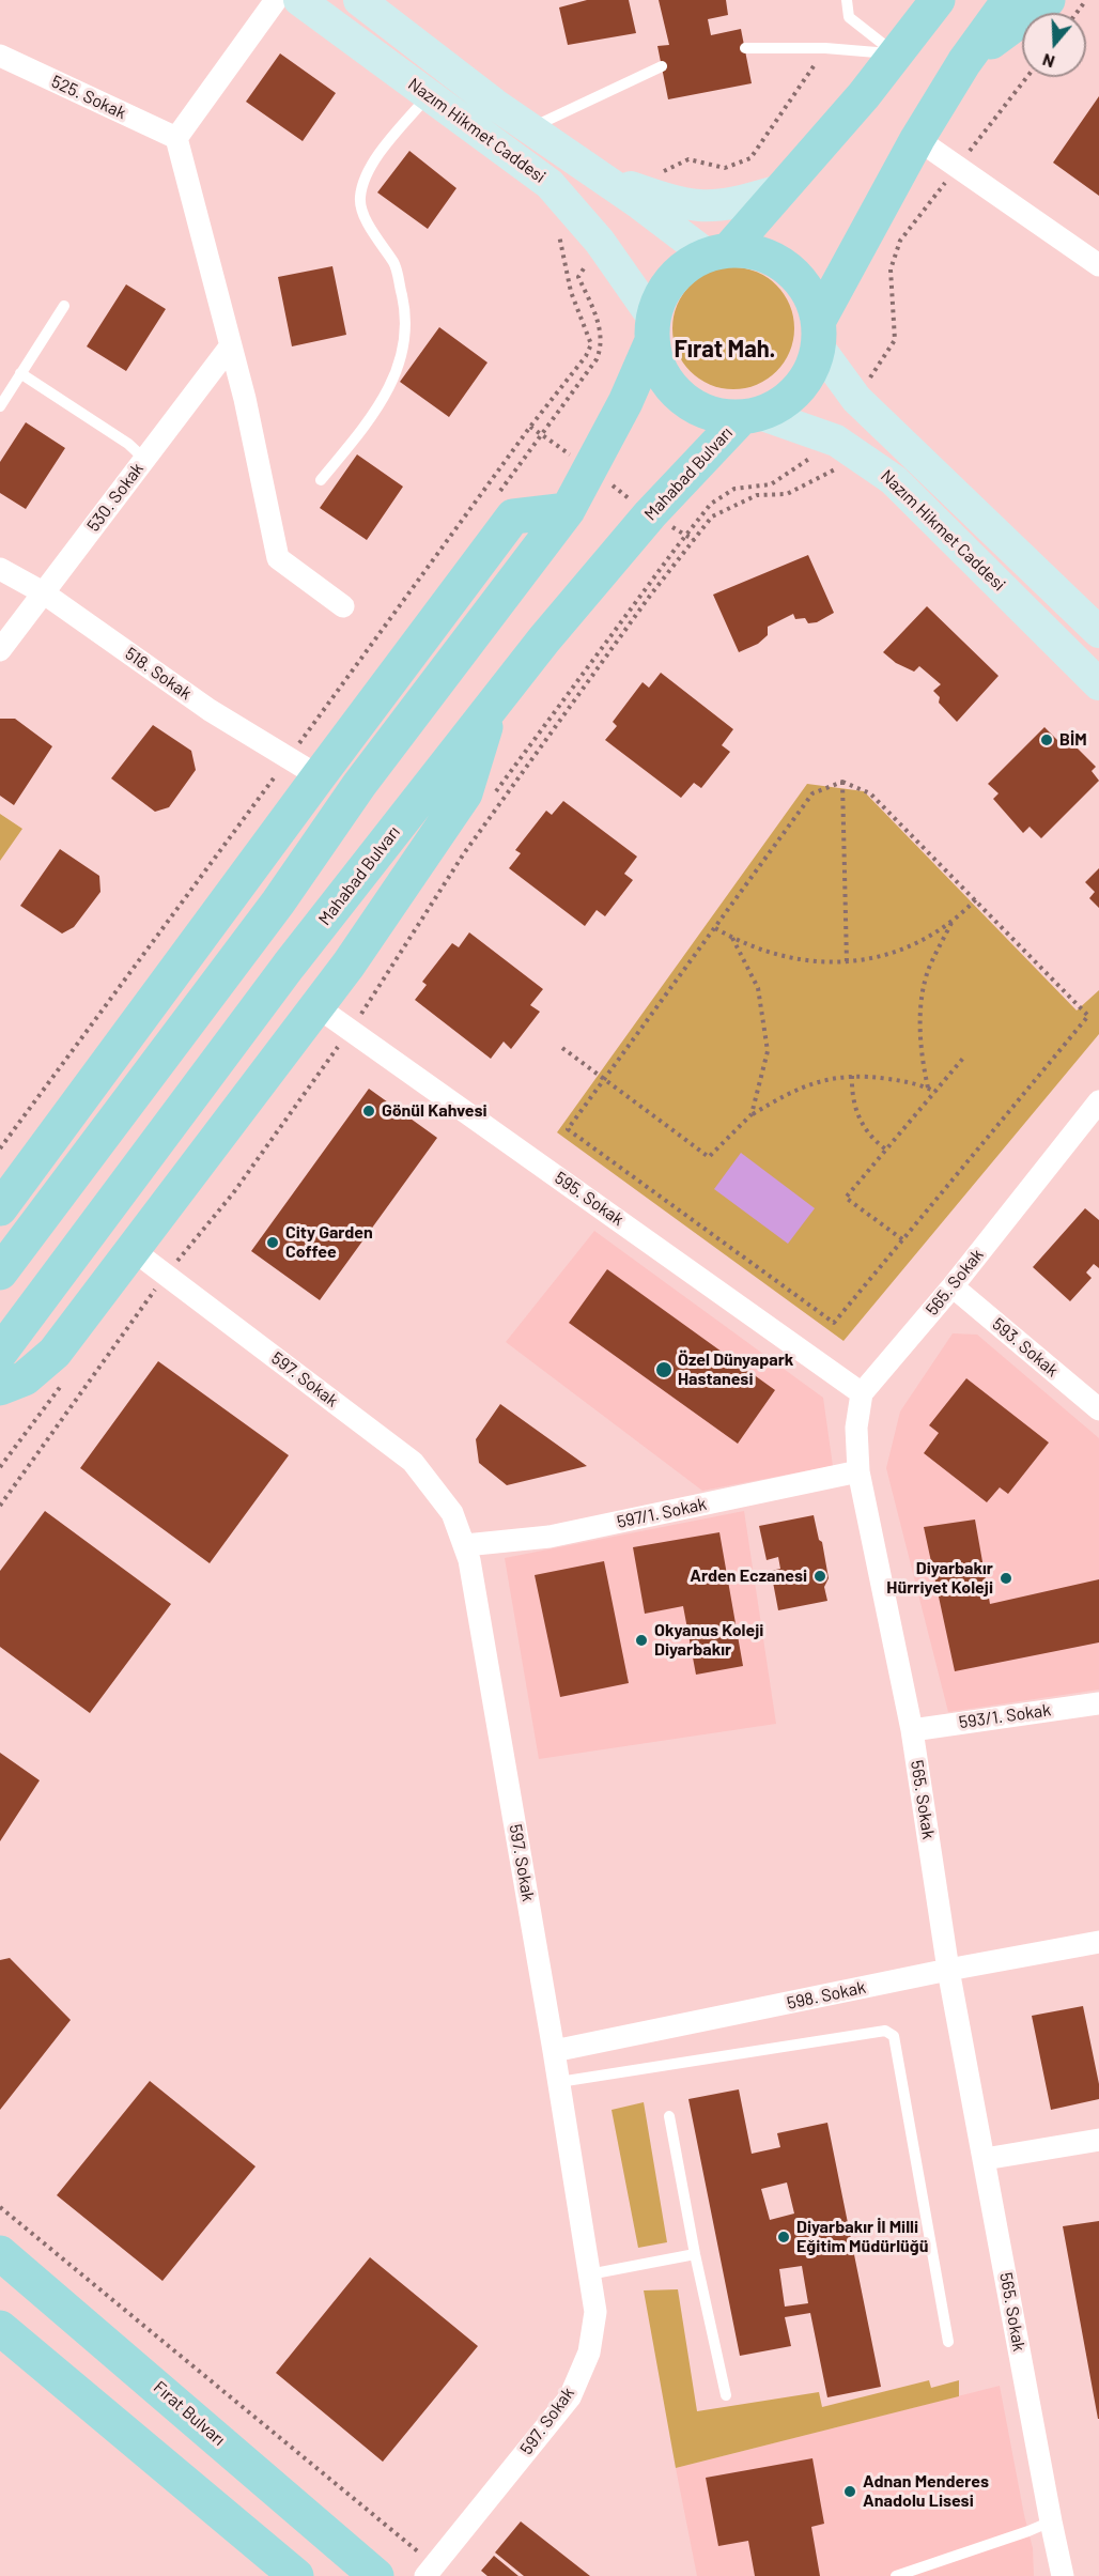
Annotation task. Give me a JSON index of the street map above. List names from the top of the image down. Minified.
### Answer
{"streets":{"main road":["Nazım Hikmet Caddesi","Mahabad Bulvarı","Fırat Bulvarı"],"street":["525. Sokak","530. Sokak","518. Sokak","595. Sokak","565. Sokak","593. Sokak","597. Sokak","597/1. Sokak","593/1. Sokak","598. Sokak"]},"crossings":[["Nazım Hikmet Caddesi","Mahabad Bulvarı"],["530. Sokak","518. Sokak"],["595. Sokak","565. Sokak"],["565. Sokak","593. Sokak"],["565. Sokak","597/1. Sokak"],["565. Sokak","593/1. Sokak"],["565. Sokak","598. Sokak"],["597. Sokak","597/1. Sokak"],["597. Sokak","598. Sokak"]],"districts":["Fırat Mah."],"places":["BİM","Gönül Kahvesi","City Garden Coffee","Özel Dünyapark Hastanesi","Arden Eczanesi","Diyarbakır Hürriyet Koleji","Okyanus Koleji Diyarbakır","Diyarbakır İl Milli Eğitim Müdürlüğü","Adnan Menderes Anadolu Lisesi"],"north":"bottom"}
